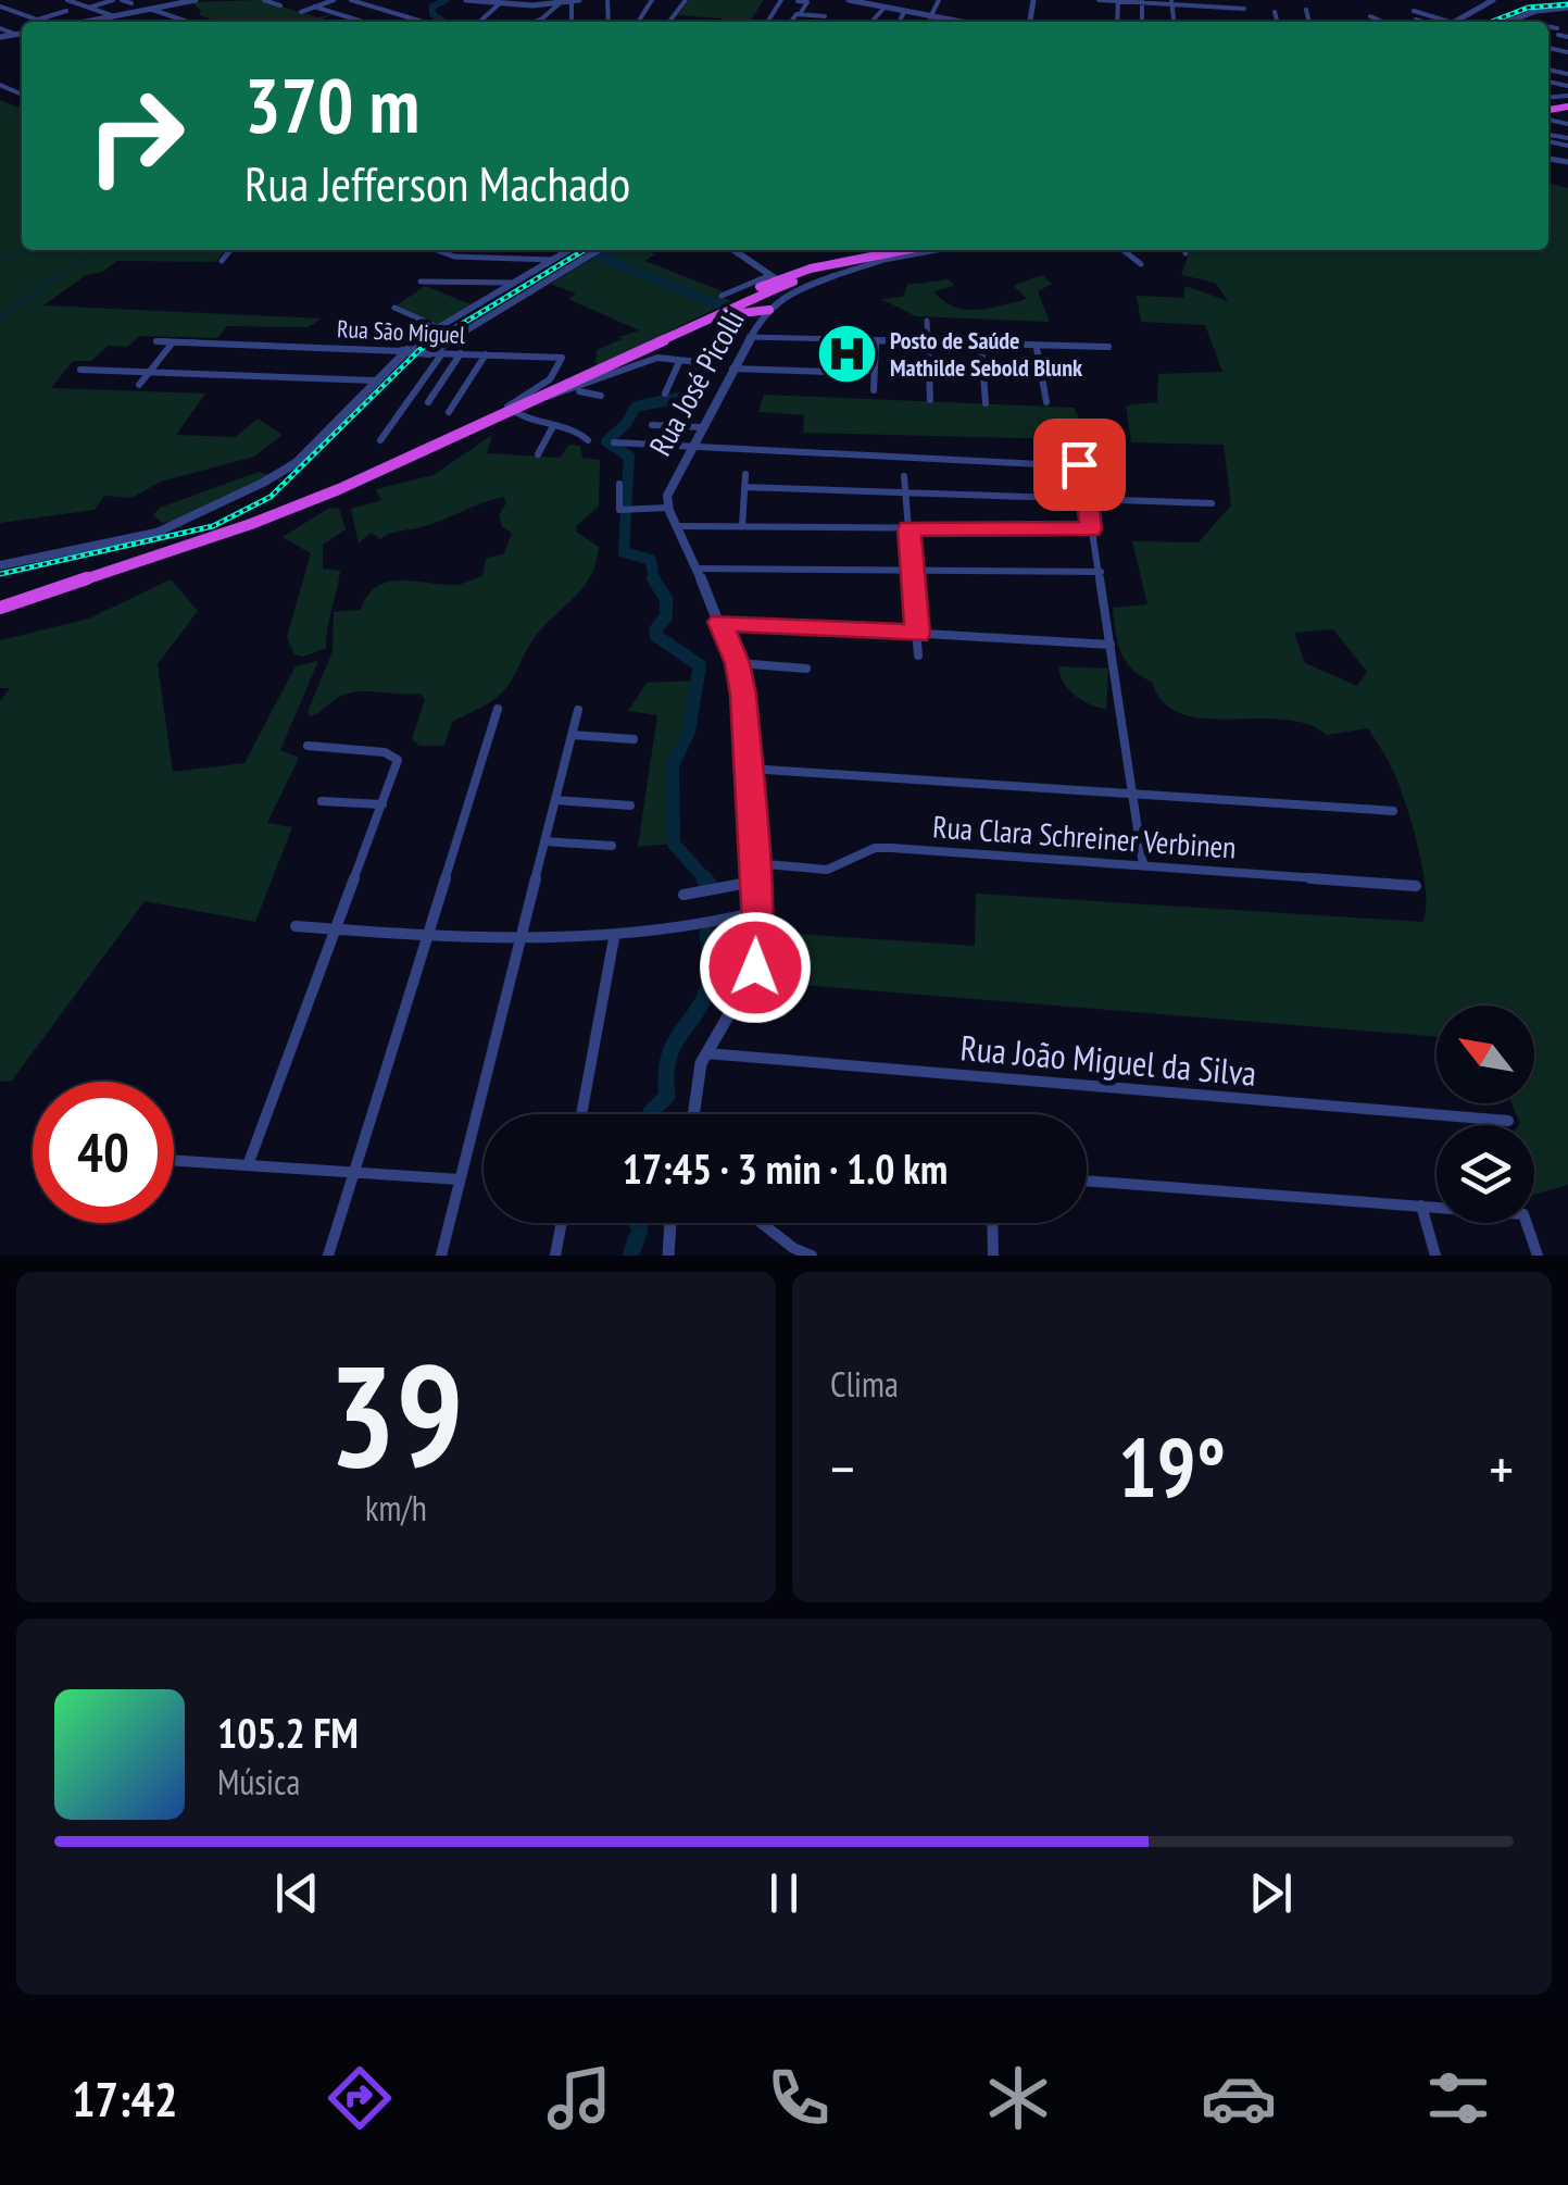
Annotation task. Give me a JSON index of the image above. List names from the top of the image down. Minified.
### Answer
{"streets":{"street":["Rua São Miguel","Rua José Picolli","Rua Clara Schreiner Verbinen","Rua João Miguel da Silva"]},"places":{"hospital":["Posto de Saúde Mathilde Sebold Blunk"]},"north":"top left","page":{"turn":["370 m","Rua Jefferson Machado"],"limit":"40","trip":"17:45 · 3 min · 1.0 km","tile":[["39","km/h"],"Clima"],"heat":["−","19°","+"],"song":["105.2 FM","Música"],"tabs":"17:42"}}
